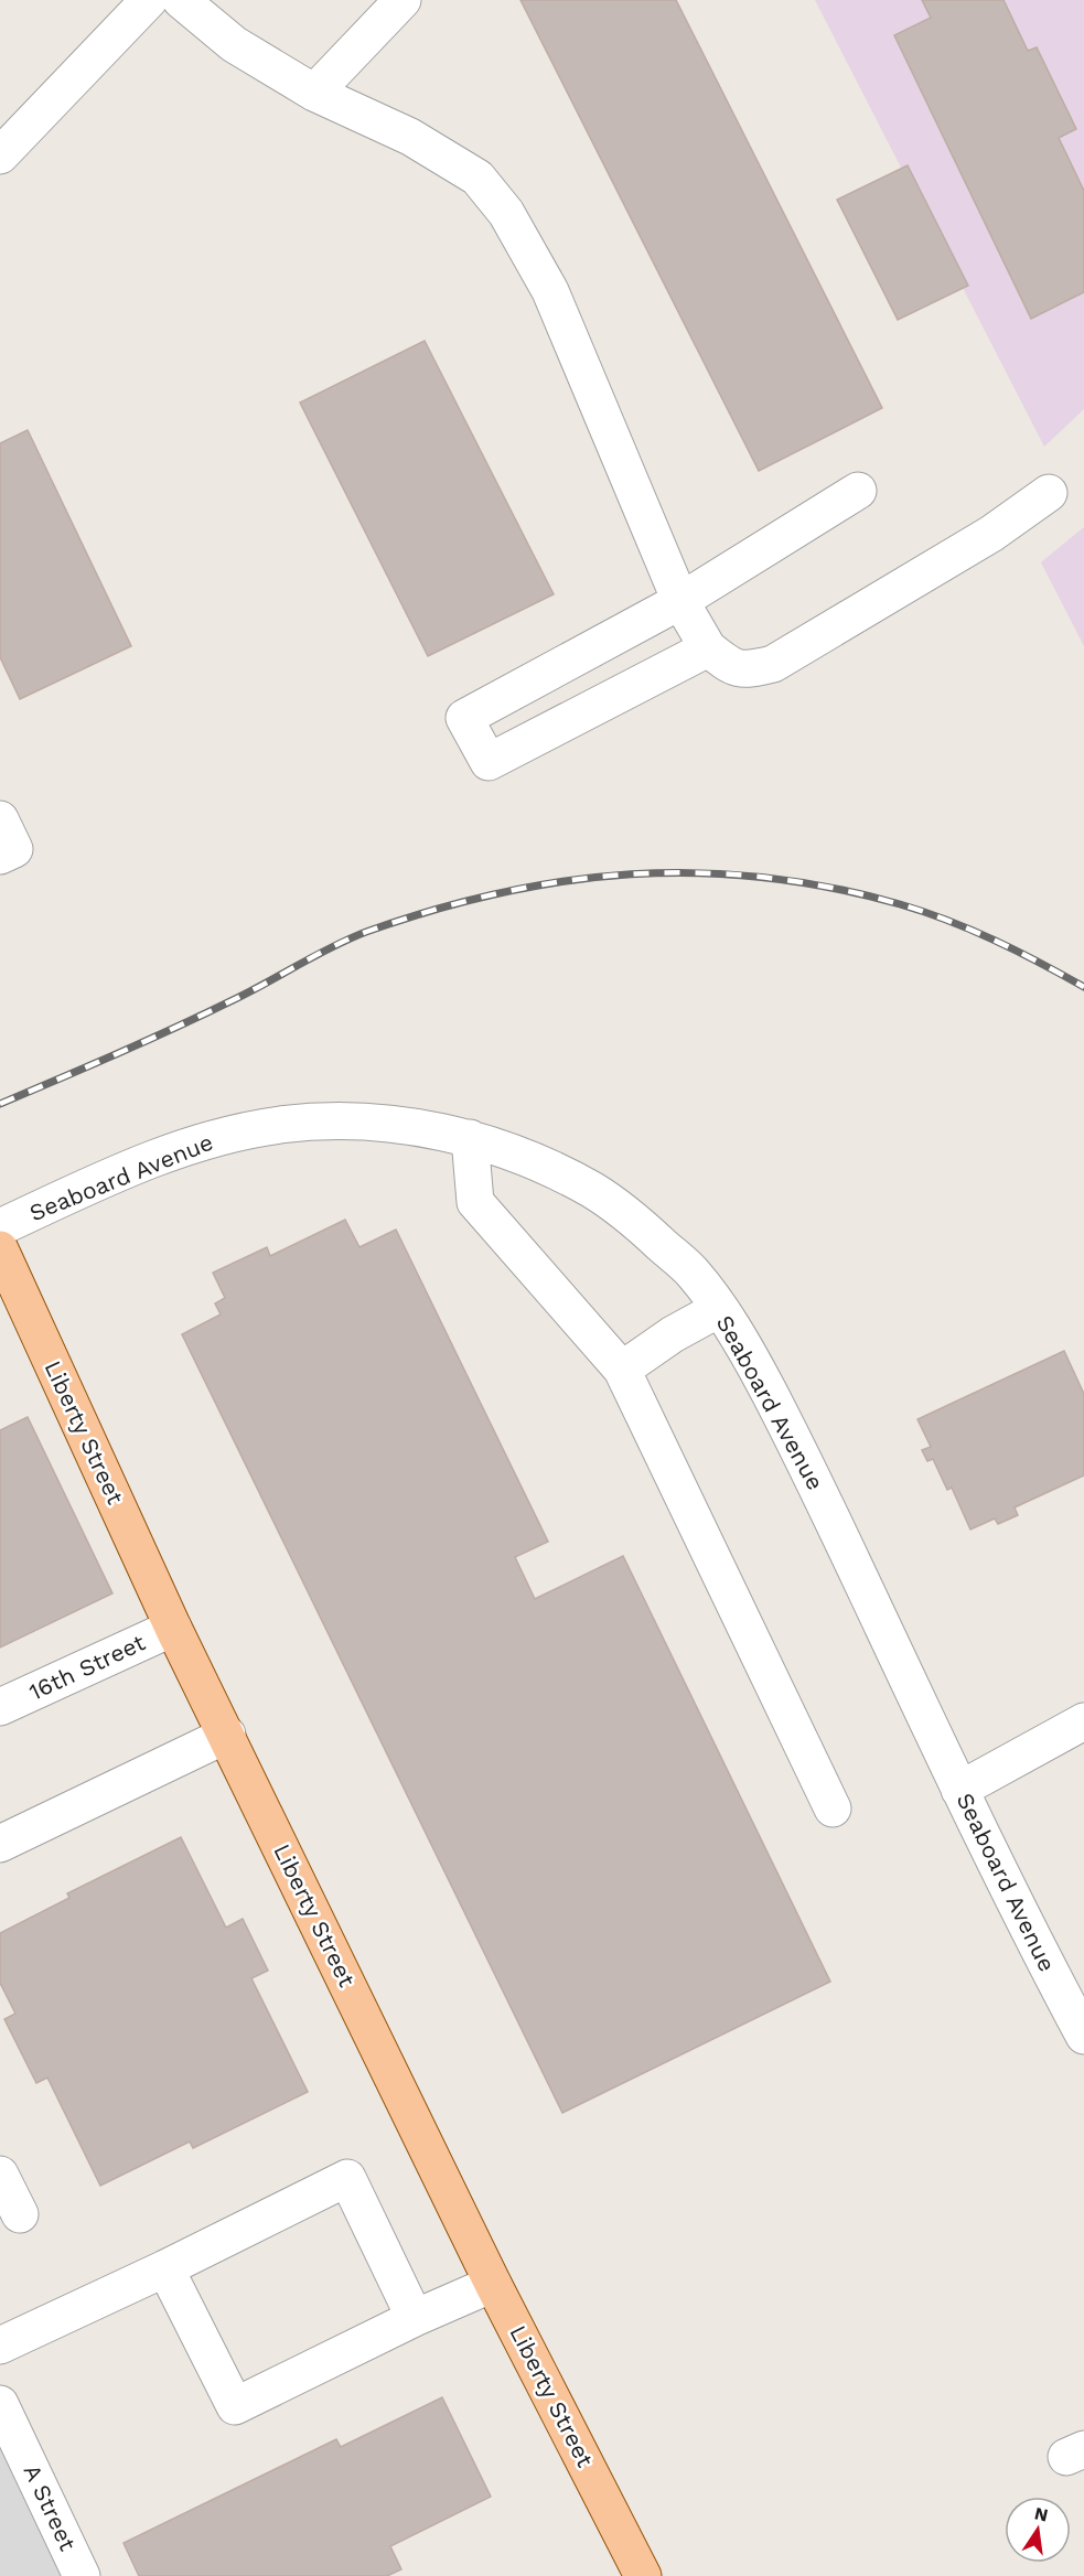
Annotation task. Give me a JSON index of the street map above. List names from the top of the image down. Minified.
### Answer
{"streets":{"main road":["Liberty Street"],"street":["Seaboard Avenue","16th Street","A Street"]},"crossings":[["Liberty Street","16th Street"]],"north":"top"}
